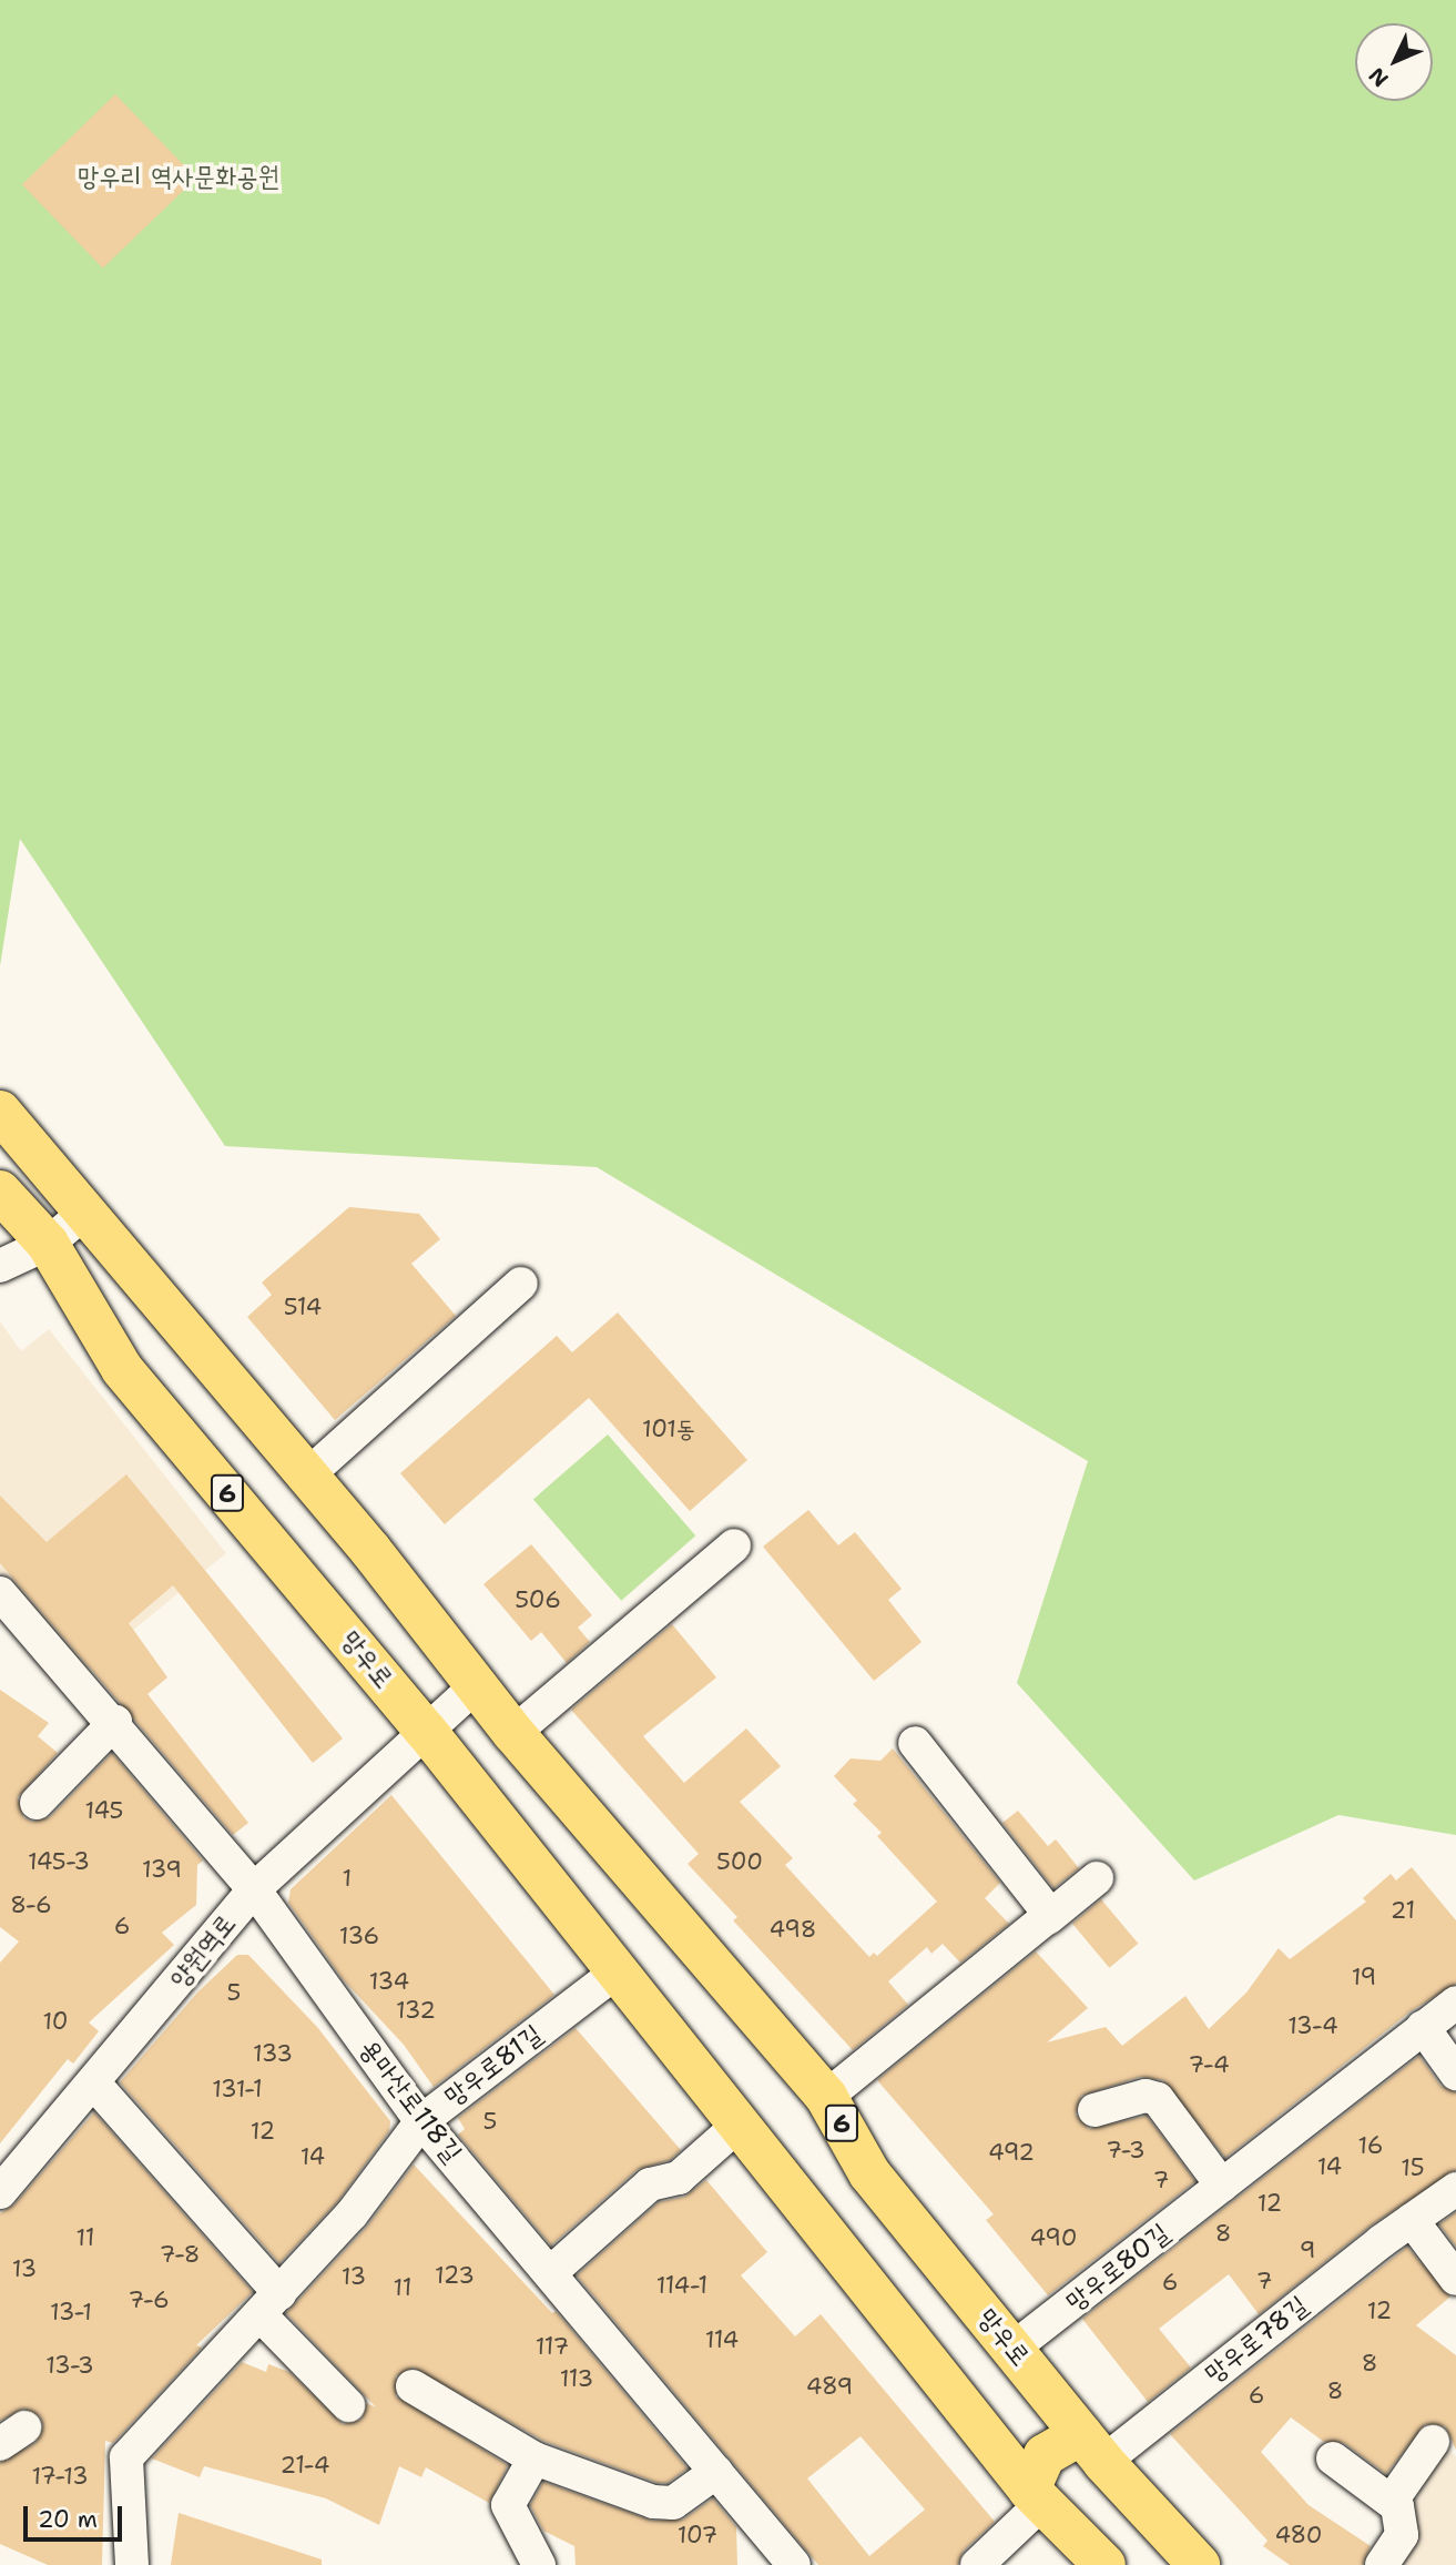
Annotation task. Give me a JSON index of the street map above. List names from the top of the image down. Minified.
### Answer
{"streets":{"main road":["6","망우로"],"street":["양원역로","망우로81길","용마산로118길","망우로80길","망우로78길"]},"crossings":[["망우로","양원역로"],["망우로","망우로81길"],["망우로","망우로80길"],["망우로","망우로78길"],["양원역로","용마산로118길"],["망우로81길","용마산로118길"]],"parks":["망우리 역사문화공원"],"house_numbers":["514","101동","506","145","145-3","500","139","1","8-6","21","6","498","136","19","134","5","132","10","13-4","133","7-4","131-1","5","12","16","7-3","492","14","14","15","7","12","8","11","490","9","7-8","13","123","13","7","6","114-1","11","7-6","12","13-1","114","117","8","13-3","113","489","8","6","21-4","17-13","107","480"],"scale_bar":"20 m","north":"bottom left"}
